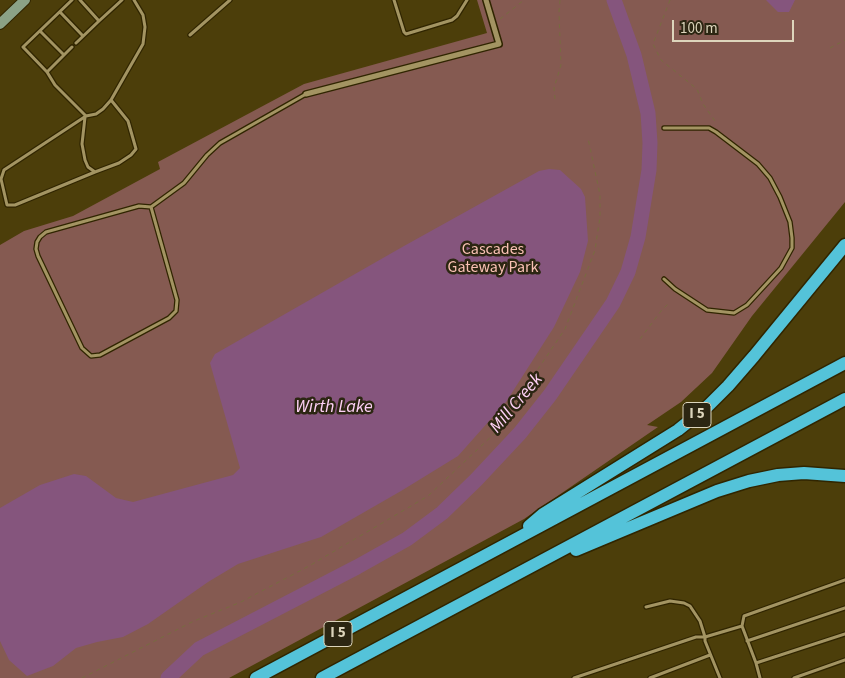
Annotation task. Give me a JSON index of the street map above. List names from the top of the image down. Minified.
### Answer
{"streets":{"highway":["I 5"]},"water":["Mill Creek","Wirth Lake"],"parks":["Cascades Gateway Park"],"scale_bar":"100 m"}
